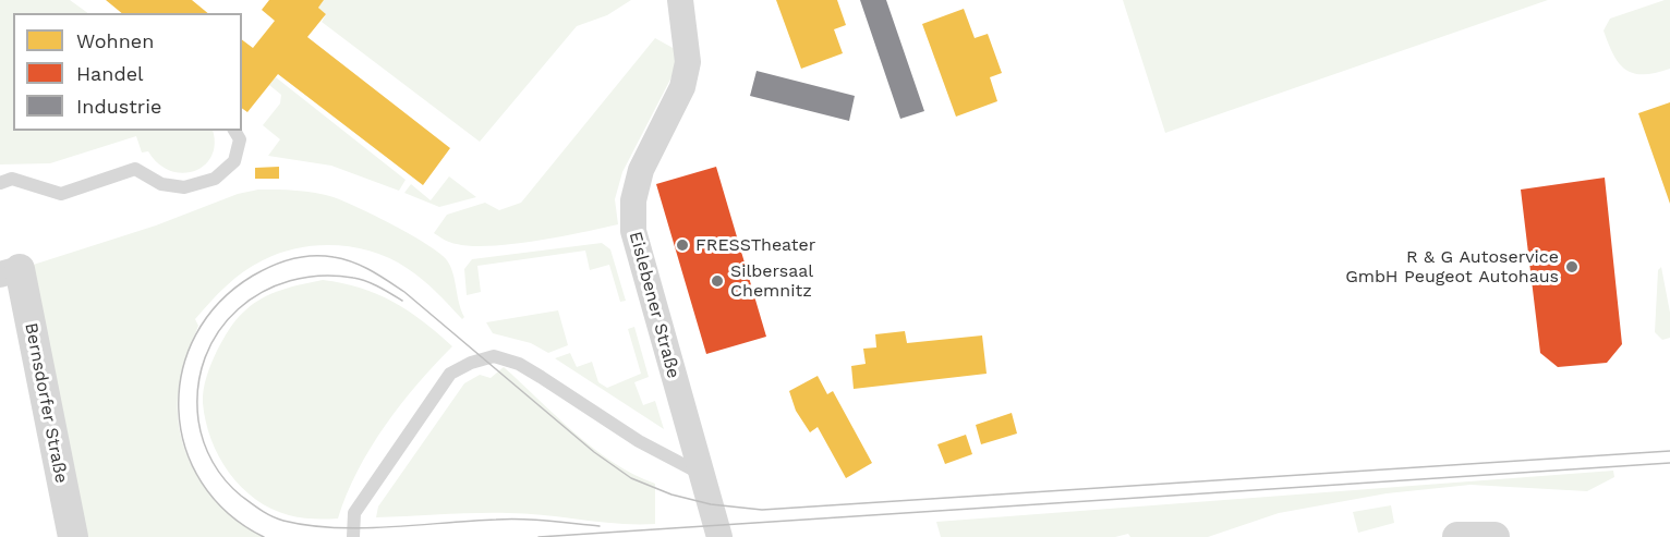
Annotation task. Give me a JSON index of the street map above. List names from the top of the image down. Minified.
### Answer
{"streets":{"street":["Eislebener Straße","Bernsdorfer Straße"]},"places":["FRESSTheater","R & G Autoservice GmbH Peugeot Autohaus","Silbersaal Chemnitz"],"legend":["Wohnen","Handel","Industrie"]}
